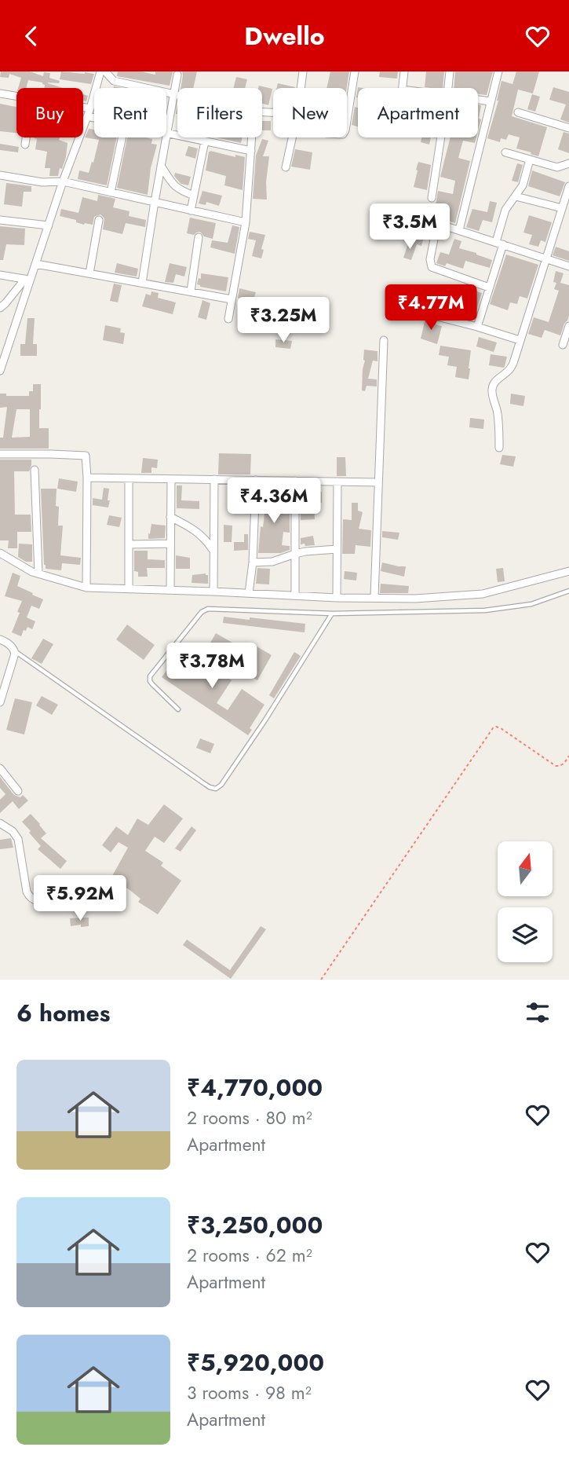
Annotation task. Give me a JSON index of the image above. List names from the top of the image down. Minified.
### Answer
{"north":"top","page":{"header":"Dwello","chip":["Buy","Rent","Filters","New","Apartment"],"price":["₹3.5M","₹4.77M","₹3.25M","₹4.36M","₹3.78M","₹5.92M"],"heading":"6 homes","list":[{"name":"₹4,770,000","note":"2 rooms · 80 m² · Apartment"},{"name":"₹3,250,000","note":"2 rooms · 62 m² · Apartment"},{"name":"₹5,920,000","note":"3 rooms · 98 m² · Apartment"}]}}
